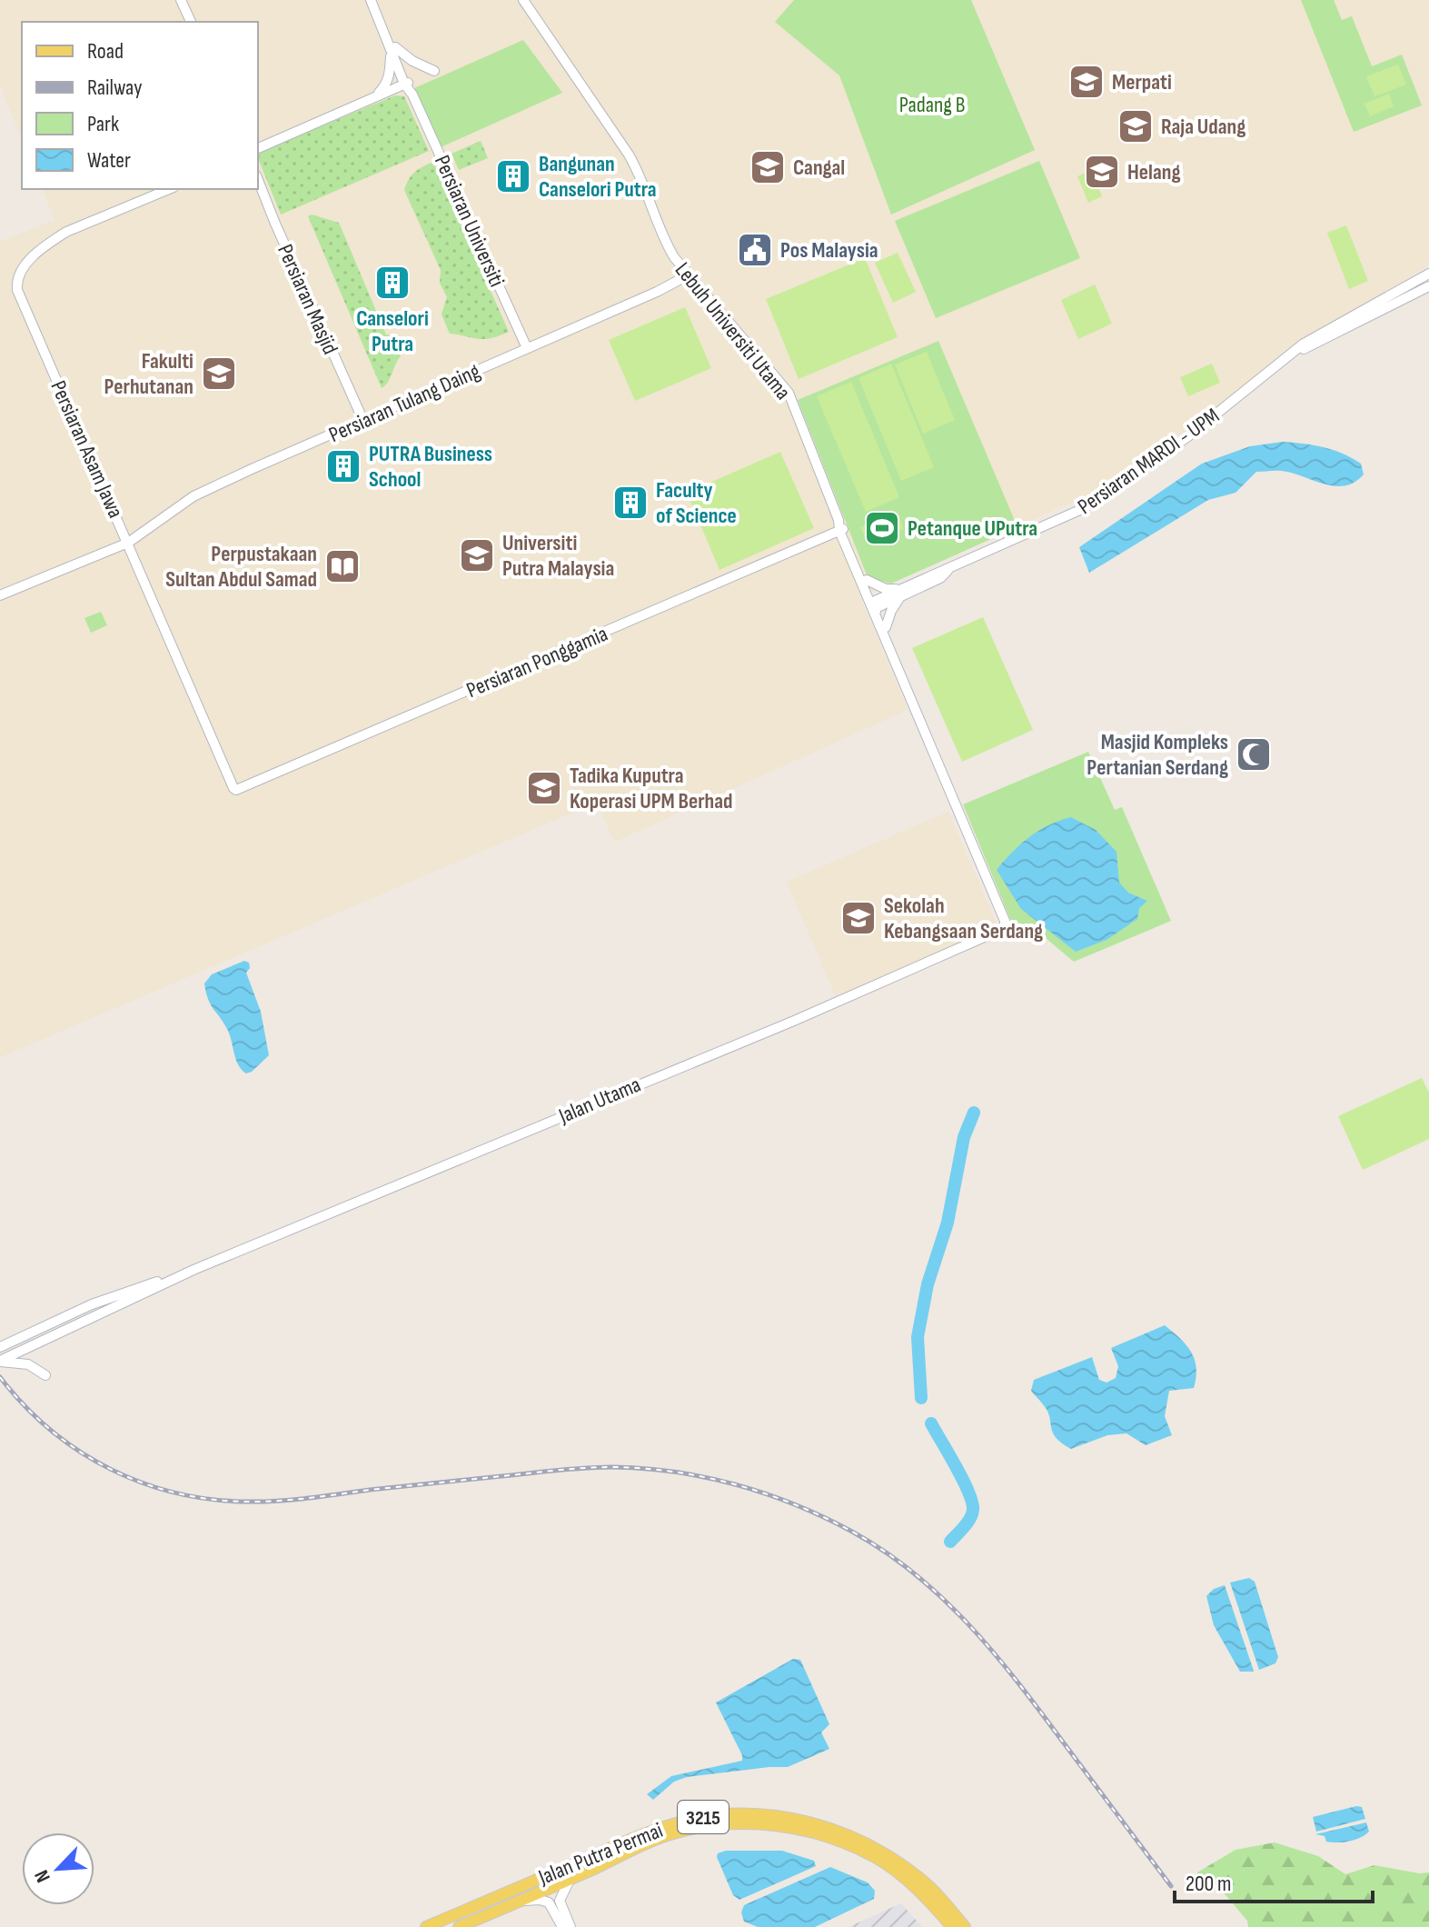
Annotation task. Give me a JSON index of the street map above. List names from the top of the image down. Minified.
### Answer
{"streets":{"main road":["3215","Jalan Putra Permai"],"street":["Persiaran Universiti","Persiaran Masjid","Lebuh Universiti Utama","Persiaran Tulang Daing","Persiaran Asam Jawa","Persiaran MARDI - UPM","Persiaran Ponggamia","Jalan Utama"]},"crossings":[["Persiaran Universiti","Persiaran Tulang Daing"],["Persiaran Masjid","Persiaran Tulang Daing"],["Lebuh Universiti Utama","Persiaran Tulang Daing"],["Lebuh Universiti Utama","Persiaran MARDI - UPM"],["Lebuh Universiti Utama","Persiaran Ponggamia"],["Lebuh Universiti Utama","Jalan Utama"],["Persiaran Tulang Daing","Persiaran Asam Jawa"],["Persiaran Asam Jawa","Persiaran Ponggamia"]],"parks":["Padang B"],"places":{"school or university":["Merpati","Raja Udang","Cangal","Helang","Fakulti Perhutanan","Universiti Putra Malaysia","Tadika Kuputra Koperasi UPM Berhad","Sekolah Kebangsaan Serdang"],"building":["Bangunan Canselori Putra","Canselori Putra","PUTRA Business School","Faculty of Science"],"public building":["Pos Malaysia"],"sports":["Petanque UPutra"],"library":["Perpustakaan Sultan Abdul Samad"],"mosque":["Masjid Kompleks Pertanian Serdang"]},"legend":["Road","Railway","Park","Water"],"scale_bar":"200 m","north":"bottom left"}
